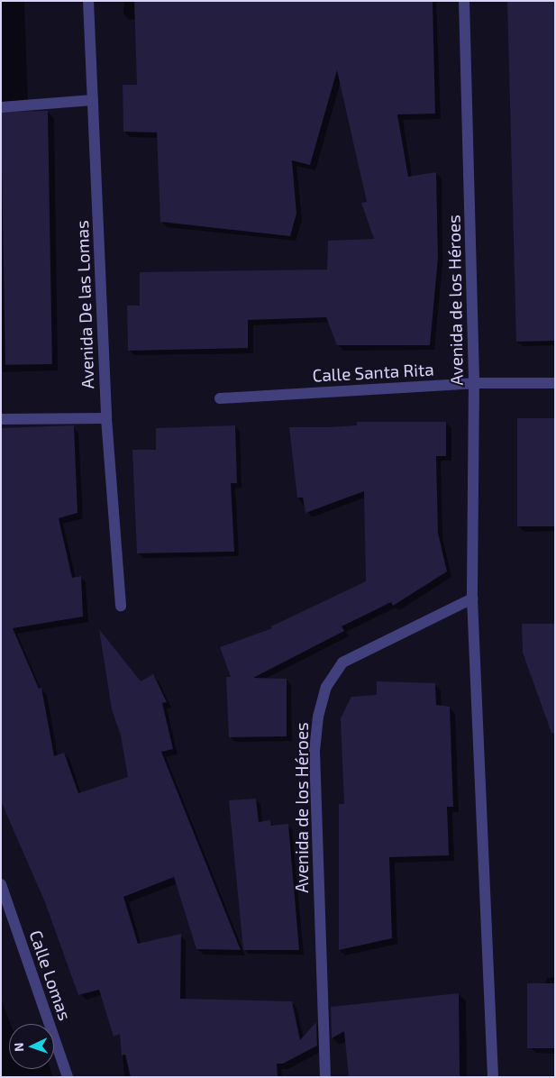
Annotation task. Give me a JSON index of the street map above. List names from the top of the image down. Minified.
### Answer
{"streets":{"street":["Avenida de los Héroes","Avenida De las Lomas","Calle Santa Rita","Calle Lomas"]},"crossings":[["Avenida de los Héroes","Calle Santa Rita"]],"north":"left"}
